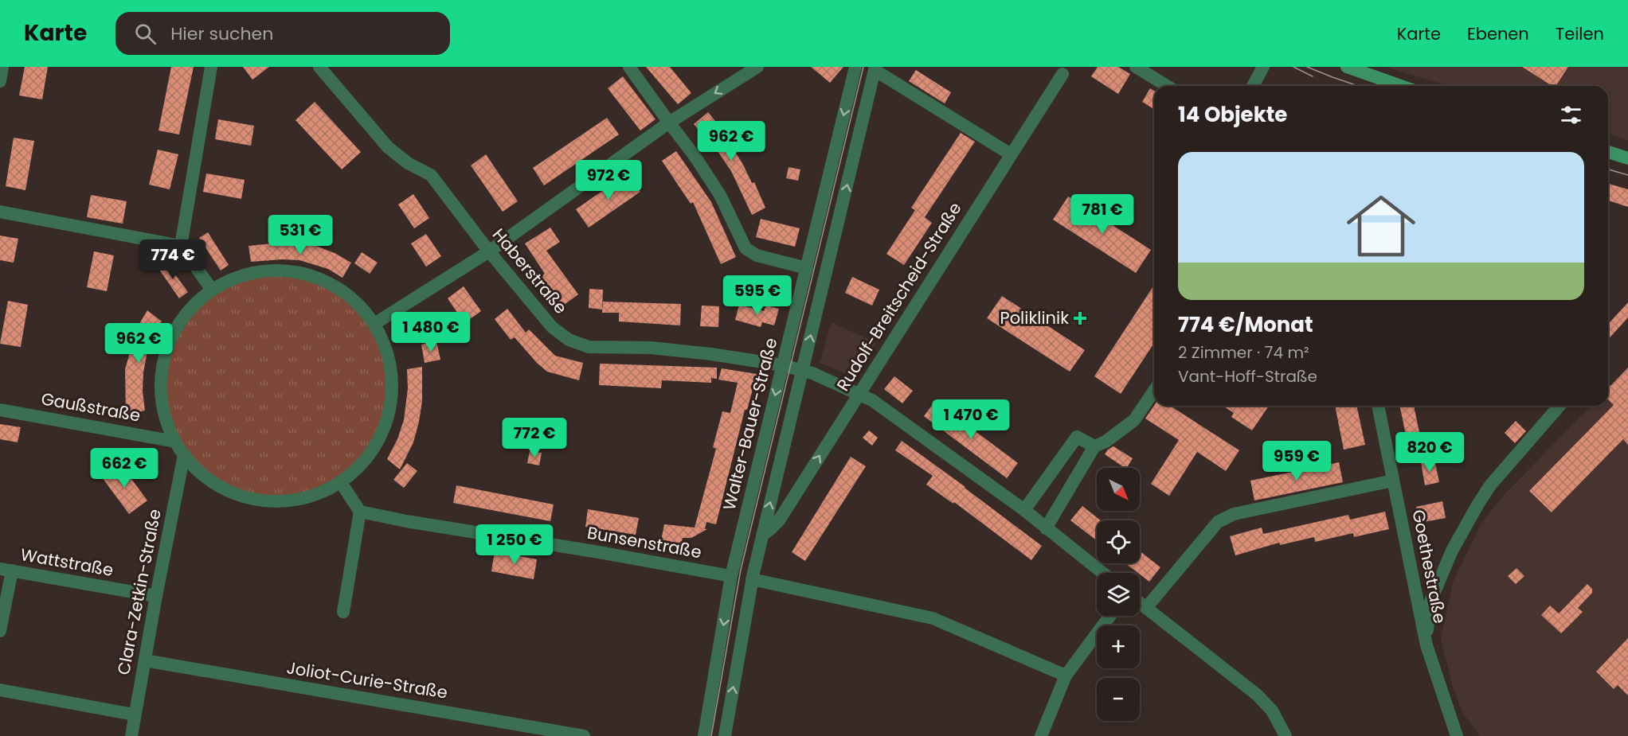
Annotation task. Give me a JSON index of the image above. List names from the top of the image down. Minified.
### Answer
{"streets":{"street":["Haberstraße","Rudolf-Breitscheid-Straße","Gaußstraße","Walter-Bauer-Straße","Bunsenstraße","Wattstraße","Goethestraße","Clara-Zetkin-Straße","Joliot-Curie-Straße"]},"crossings":[["Haberstraße","Rudolf-Breitscheid-Straße"],["Haberstraße","Walter-Bauer-Straße"],["Walter-Bauer-Straße","Bunsenstraße"],["Wattstraße","Clara-Zetkin-Straße"],["Clara-Zetkin-Straße","Joliot-Curie-Straße"]],"places":{"health":["Poliklinik"]},"north":"bottom right","page":{"header":"Karte","search":"Hier suchen","nav":["Karte","Ebenen","Teilen"],"heading":"14 Objekte","price":["962 €","972 €","781 €","531 €","774 €","595 €","1 480 €","962 €","1 470 €","772 €","820 €","959 €","662 €","1 250 €"],"list":[{"name":"774 €/Monat","note":"2 Zimmer · 74 m² · Vant-Hoff-Straße"}],"map_buttons":["+","−"]}}
